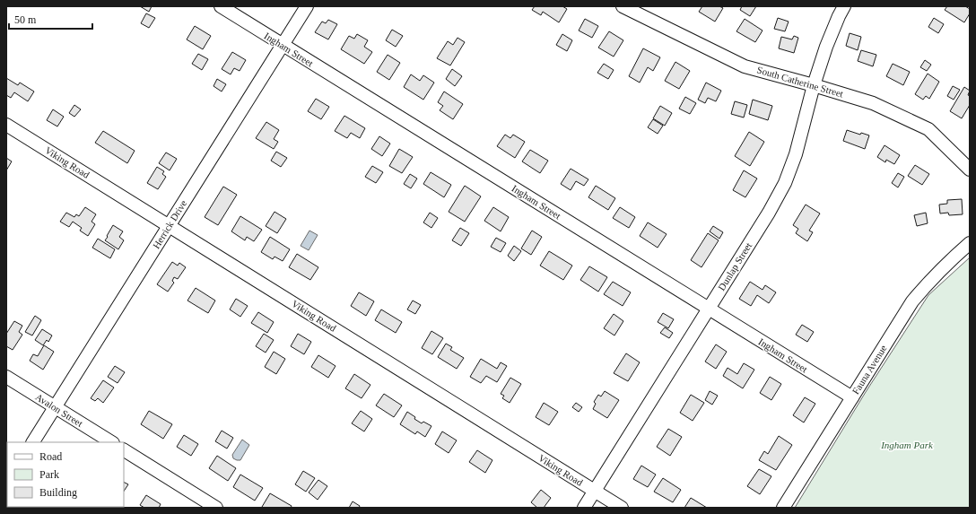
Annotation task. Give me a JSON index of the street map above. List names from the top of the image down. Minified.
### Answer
{"streets":{"street":["Ingham Street","South Catherine Street","Viking Road","Herrick Drive","Dunlap Street","Fauna Avenue","Avalon Street"]},"crossings":[["Ingham Street","Herrick Drive"],["Ingham Street","Dunlap Street"],["Ingham Street","Fauna Avenue"],["South Catherine Street","Dunlap Street"],["Viking Road","Herrick Drive"],["Viking Road","Dunlap Street"],["Herrick Drive","Avalon Street"]],"parks":["Ingham Park"],"legend":["Road","Park","Building"],"scale_bar":"50 m"}
